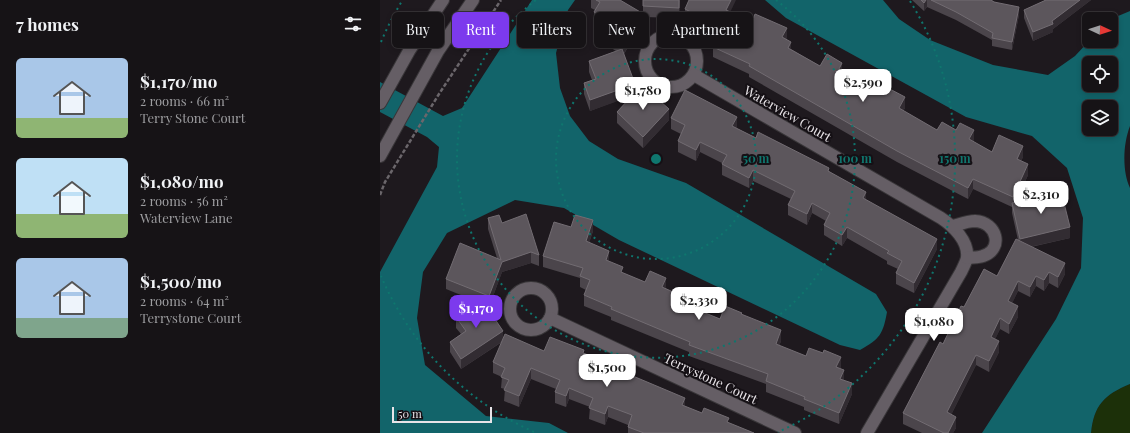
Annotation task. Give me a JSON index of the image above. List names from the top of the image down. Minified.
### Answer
{"streets":{"street":["Waterview Court","Terrystone Court"]},"scale_bar":"50 m","north":"right","page":{"heading":"7 homes","chip":["Buy","Rent","Filters","New","Apartment"],"list":[{"name":"$1,170/mo","note":"2 rooms · 66 m² · Terry Stone Court"},{"name":"$1,080/mo","note":"2 rooms · 56 m² · Waterview Lane"},{"name":"$1,500/mo","note":"2 rooms · 64 m² · Terrystone Court"}],"price":["$2,590","$1,780","$2,310","$2,330","$1,170","$1,080","$1,500"],"scale":"50 m"},"rings":["50 m","100 m","150 m"]}
